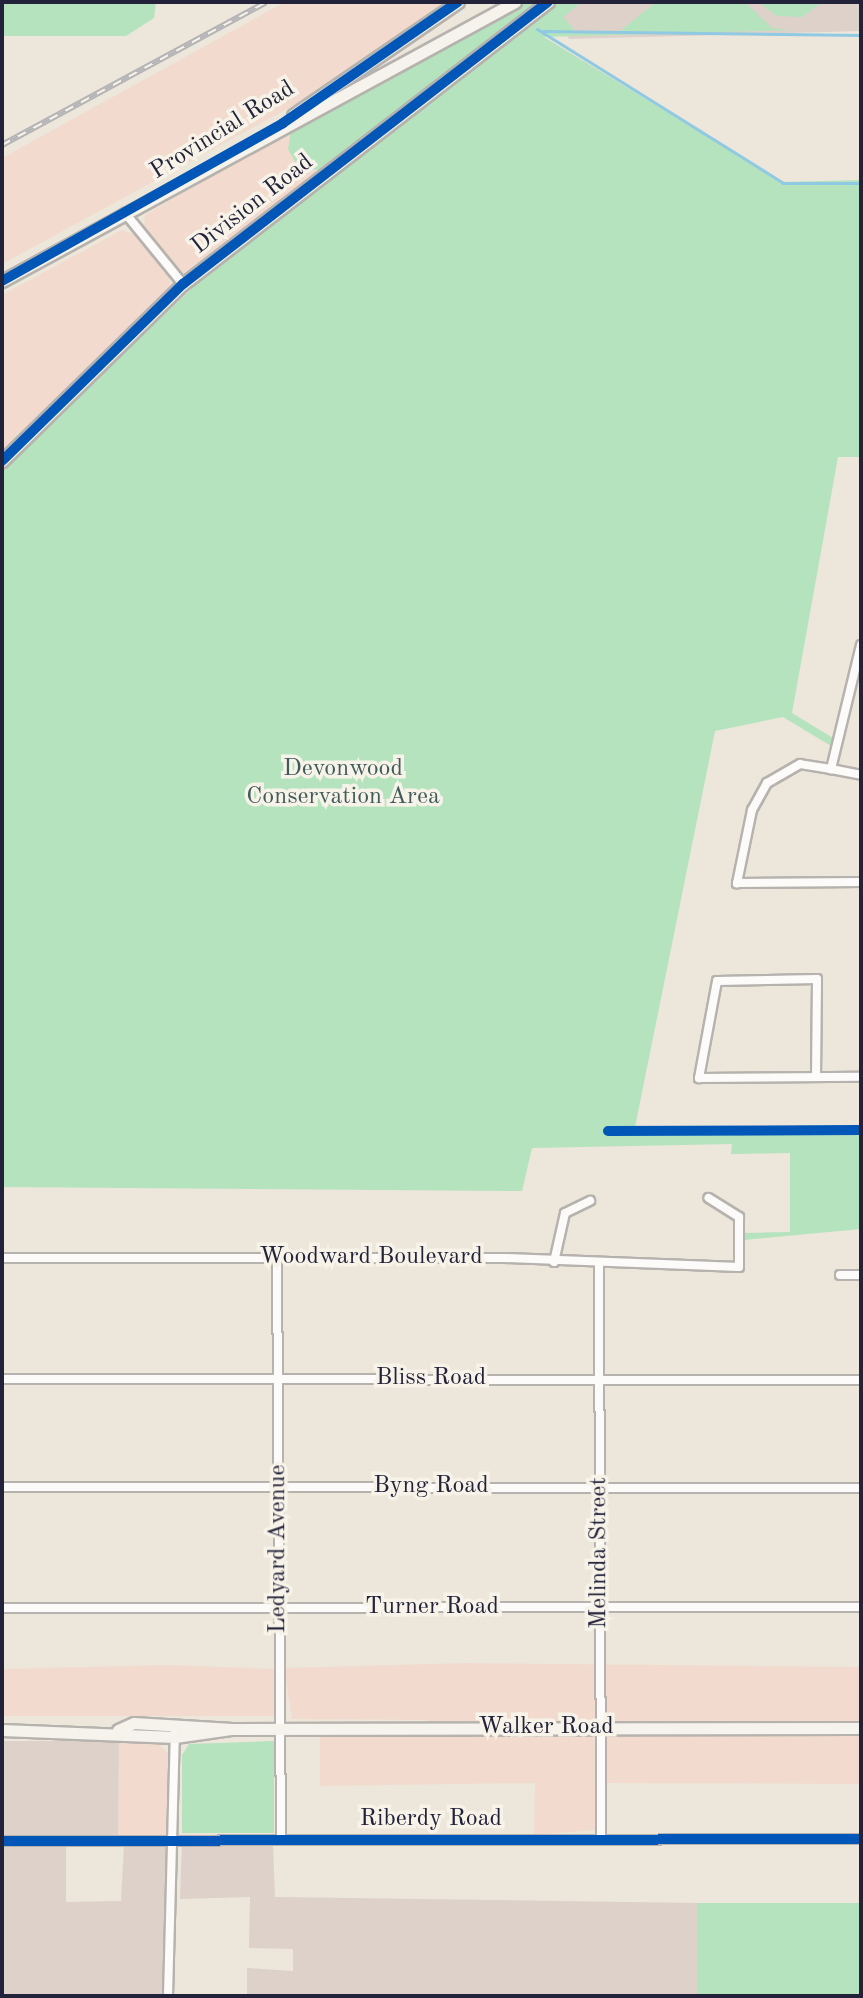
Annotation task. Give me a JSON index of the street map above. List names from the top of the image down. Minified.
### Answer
{"streets":{"main road":["Provincial Road","Division Road","Walker Road"],"street":["Woodward Boulevard","Bliss Road","Byng Road","Ledyard Avenue","Melinda Street","Turner Road","Riberdy Road"]},"crossings":[["Woodward Boulevard","Ledyard Avenue"],["Woodward Boulevard","Melinda Street"],["Bliss Road","Ledyard Avenue"],["Bliss Road","Melinda Street"],["Byng Road","Ledyard Avenue"],["Byng Road","Melinda Street"],["Ledyard Avenue","Turner Road"],["Ledyard Avenue","Walker Road"],["Ledyard Avenue","Riberdy Road"],["Melinda Street","Turner Road"],["Melinda Street","Walker Road"],["Melinda Street","Riberdy Road"]],"parks":["Devonwood Conservation Area"]}
